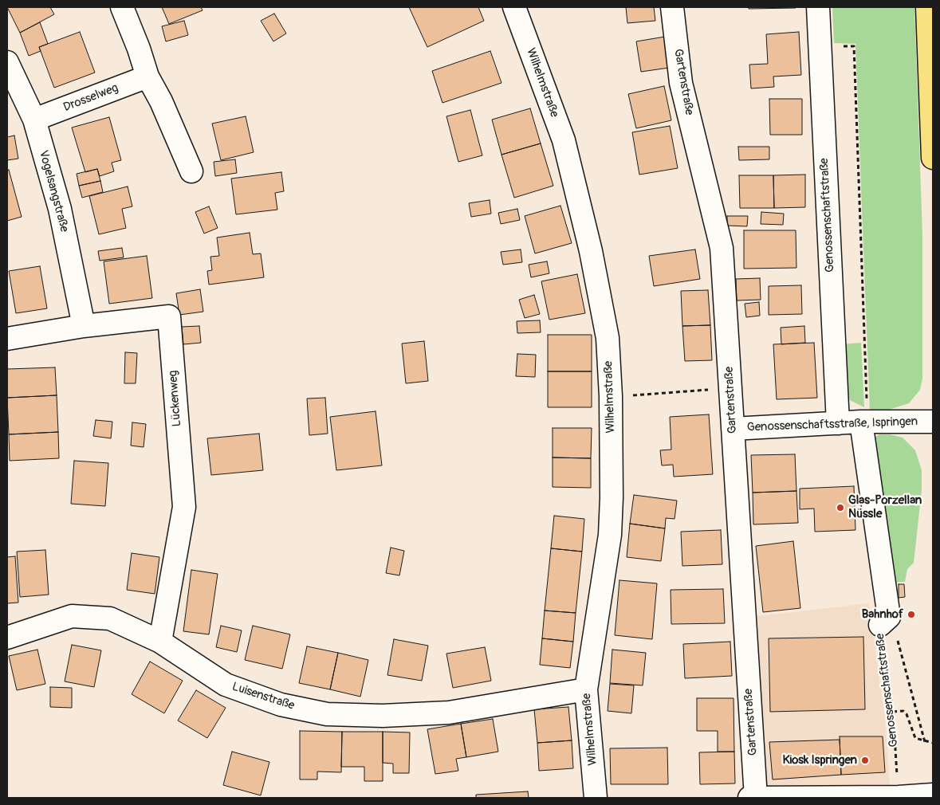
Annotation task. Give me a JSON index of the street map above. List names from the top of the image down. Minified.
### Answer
{"streets":{"street":["Gartenstraße","Wilhelmstraße","Drosselweg","Vogelsangstraße","Genossenschaftstraße","Lückenweg","Genossenschaftsstraße, Ispringen","Luisenstraße"]},"crossings":[["Gartenstraße","Genossenschaftsstraße, Ispringen"],["Wilhelmstraße","Luisenstraße"],["Drosselweg","Vogelsangstraße"],["Vogelsangstraße","Lückenweg"],["Genossenschaftstraße","Genossenschaftsstraße, Ispringen"],["Lückenweg","Luisenstraße"]],"places":["Glas-Porzellan Nüssle","Bahnhof","Kiosk Ispringen"]}
